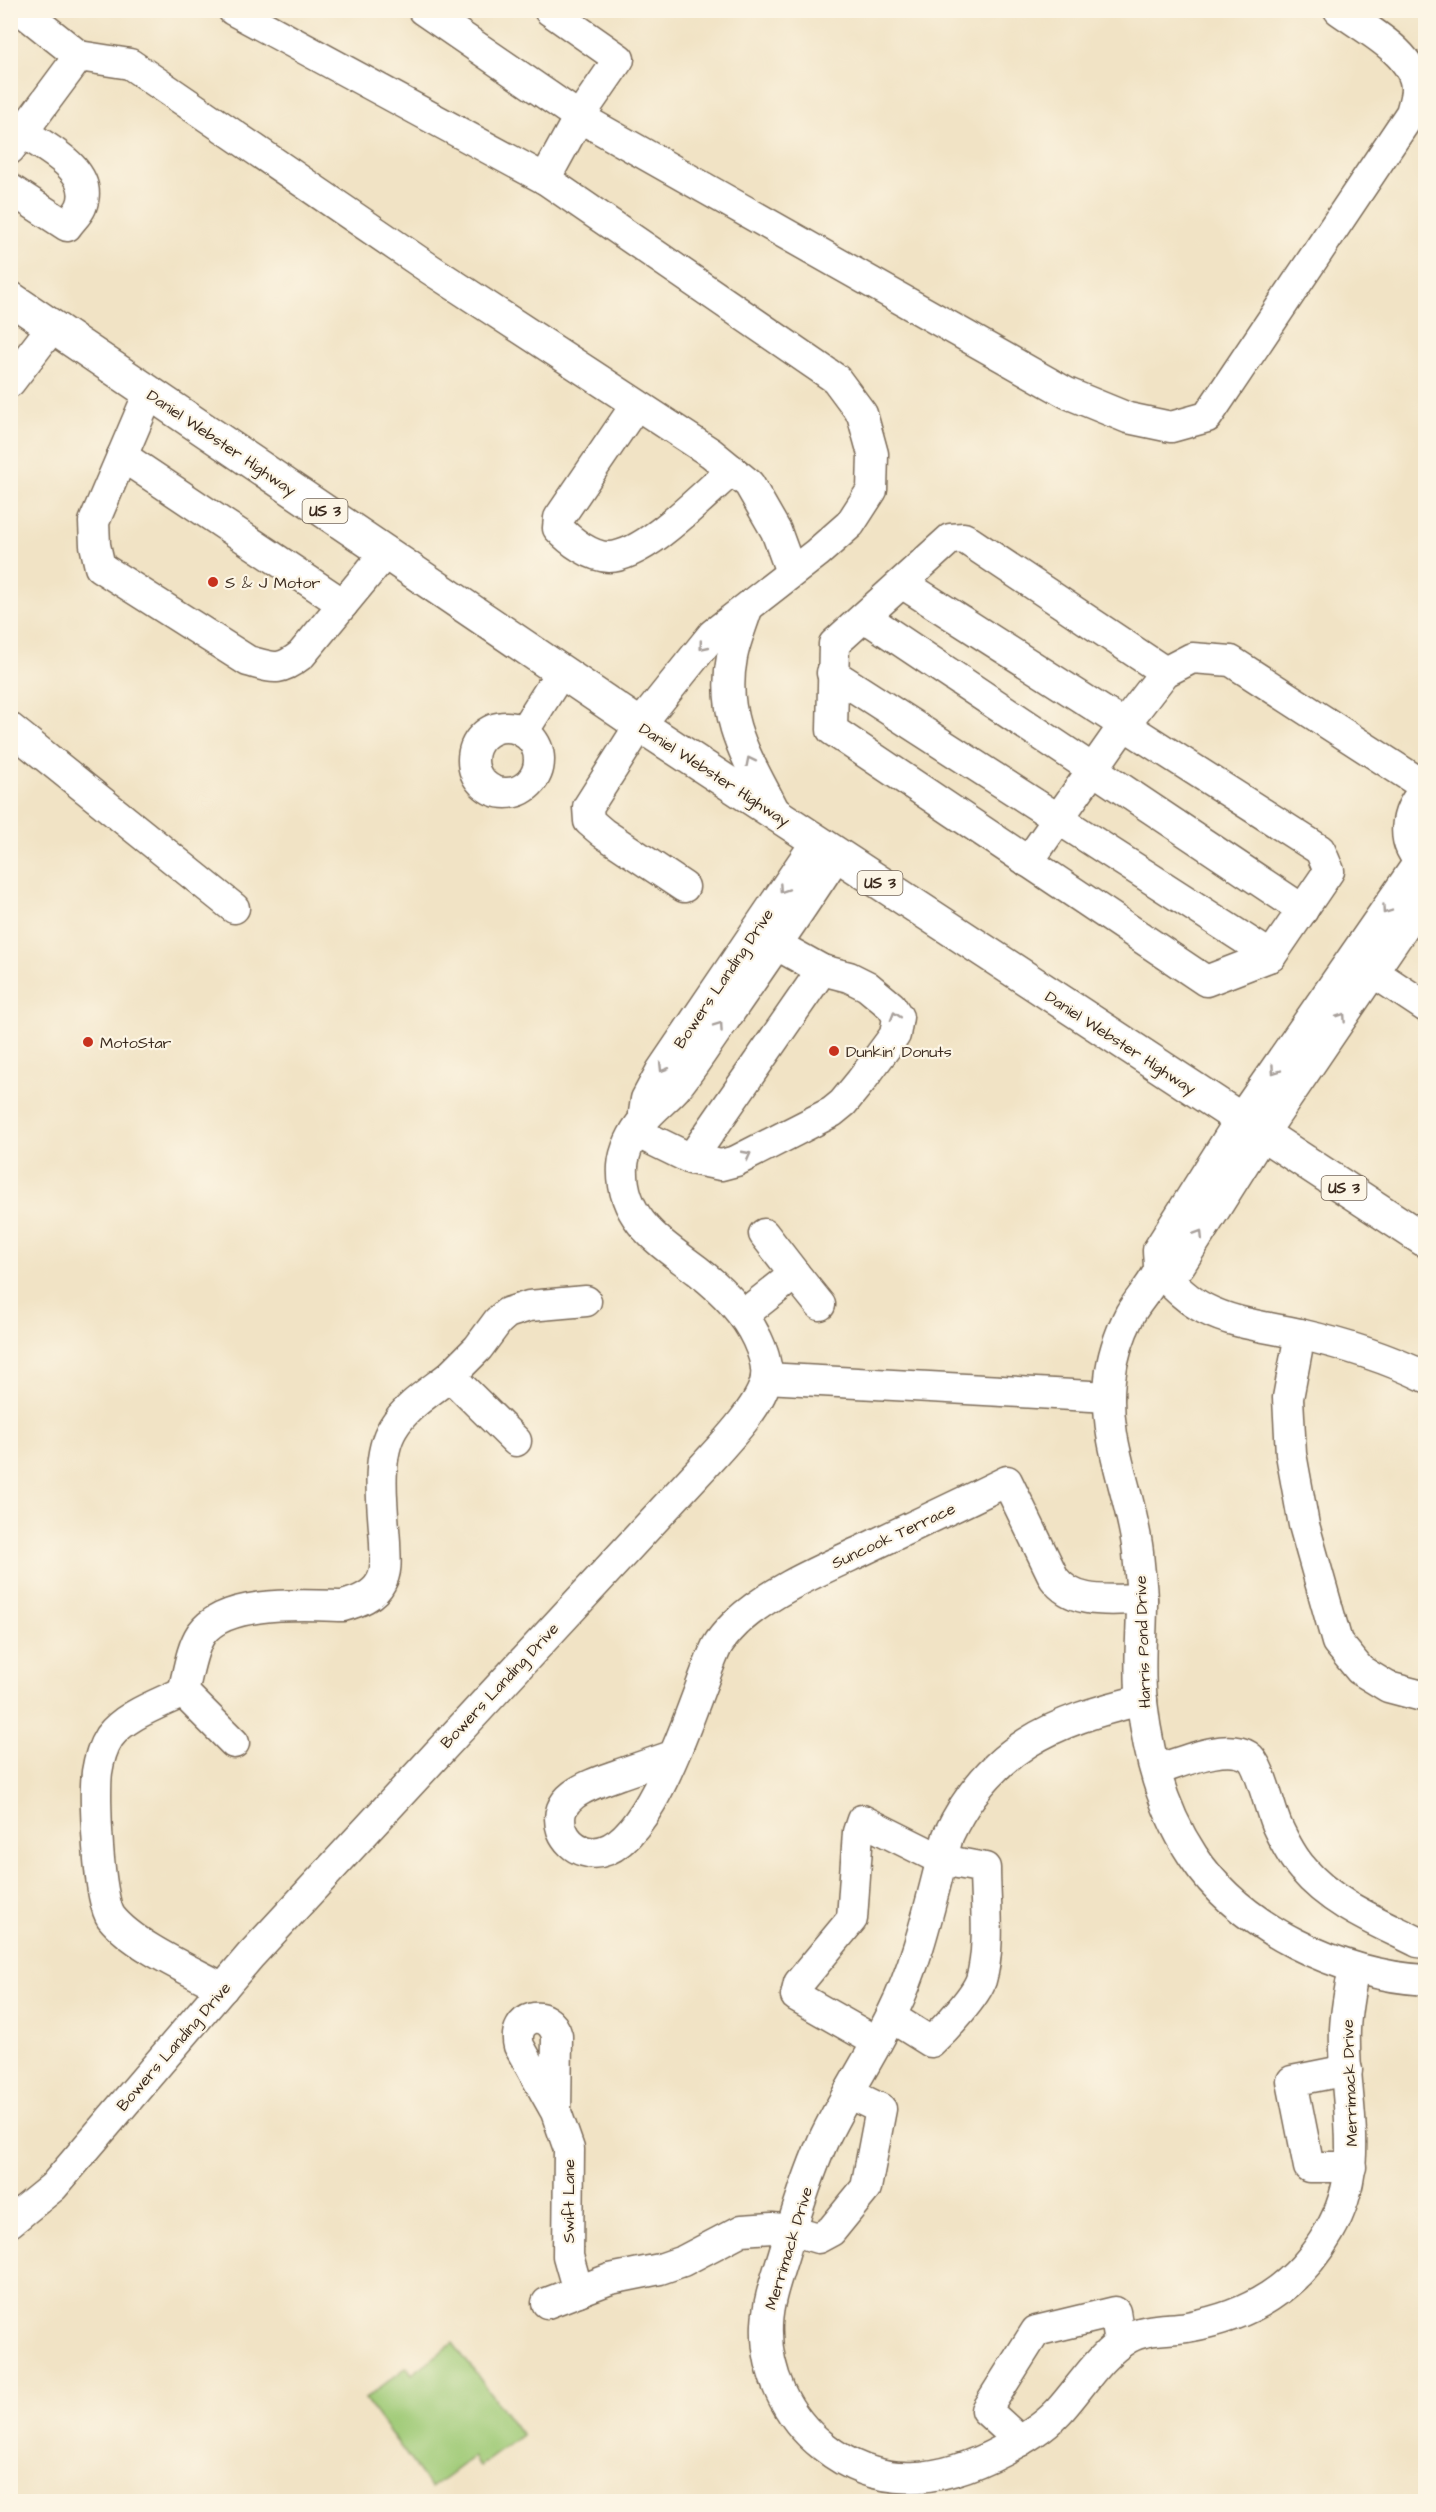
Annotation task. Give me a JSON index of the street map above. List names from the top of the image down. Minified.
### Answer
{"streets":{"main road":["Daniel Webster Highway","US 3"],"street":["Bowers Landing Drive","Suncook Terrace","Harris Pond Drive","Merrimack Drive","Swift Lane"]},"crossings":[["Daniel Webster Highway","Bowers Landing Drive"],["Daniel Webster Highway","Harris Pond Drive"],["Suncook Terrace","Harris Pond Drive"],["Harris Pond Drive","Merrimack Drive"]],"places":["S & J Motor","MotoStar","Dunkin' Donuts"]}
